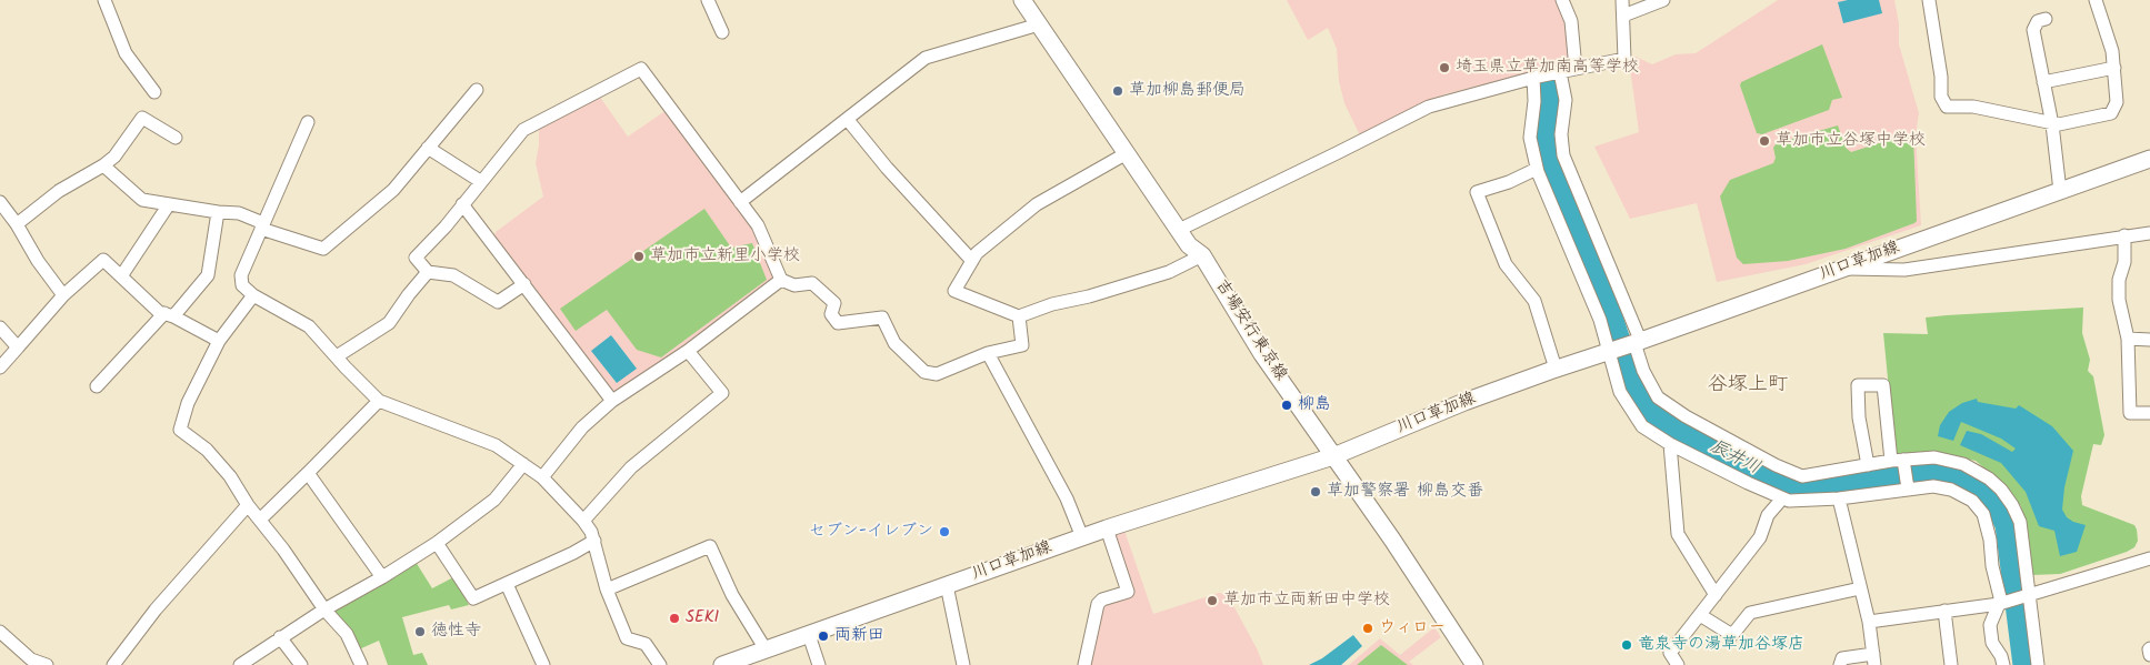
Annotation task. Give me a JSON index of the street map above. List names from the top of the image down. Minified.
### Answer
{"streets":{"main road":["川口草加線","吉場安行東京線"]},"crossings":[["川口草加線","吉場安行東京線"]],"districts":["谷塚上町"],"water":["辰井川"],"places":["埼玉県立草加南高等学校","草加柳島郵便局","草加市立谷塚中学校","草加市立新里小学校","柳島","草加警察署 柳島交番","セブン-イレブン","草加市立両新田中学校","SEKI","ウィロー","徳性寺","両新田","竜泉寺の湯草加谷塚店"]}
